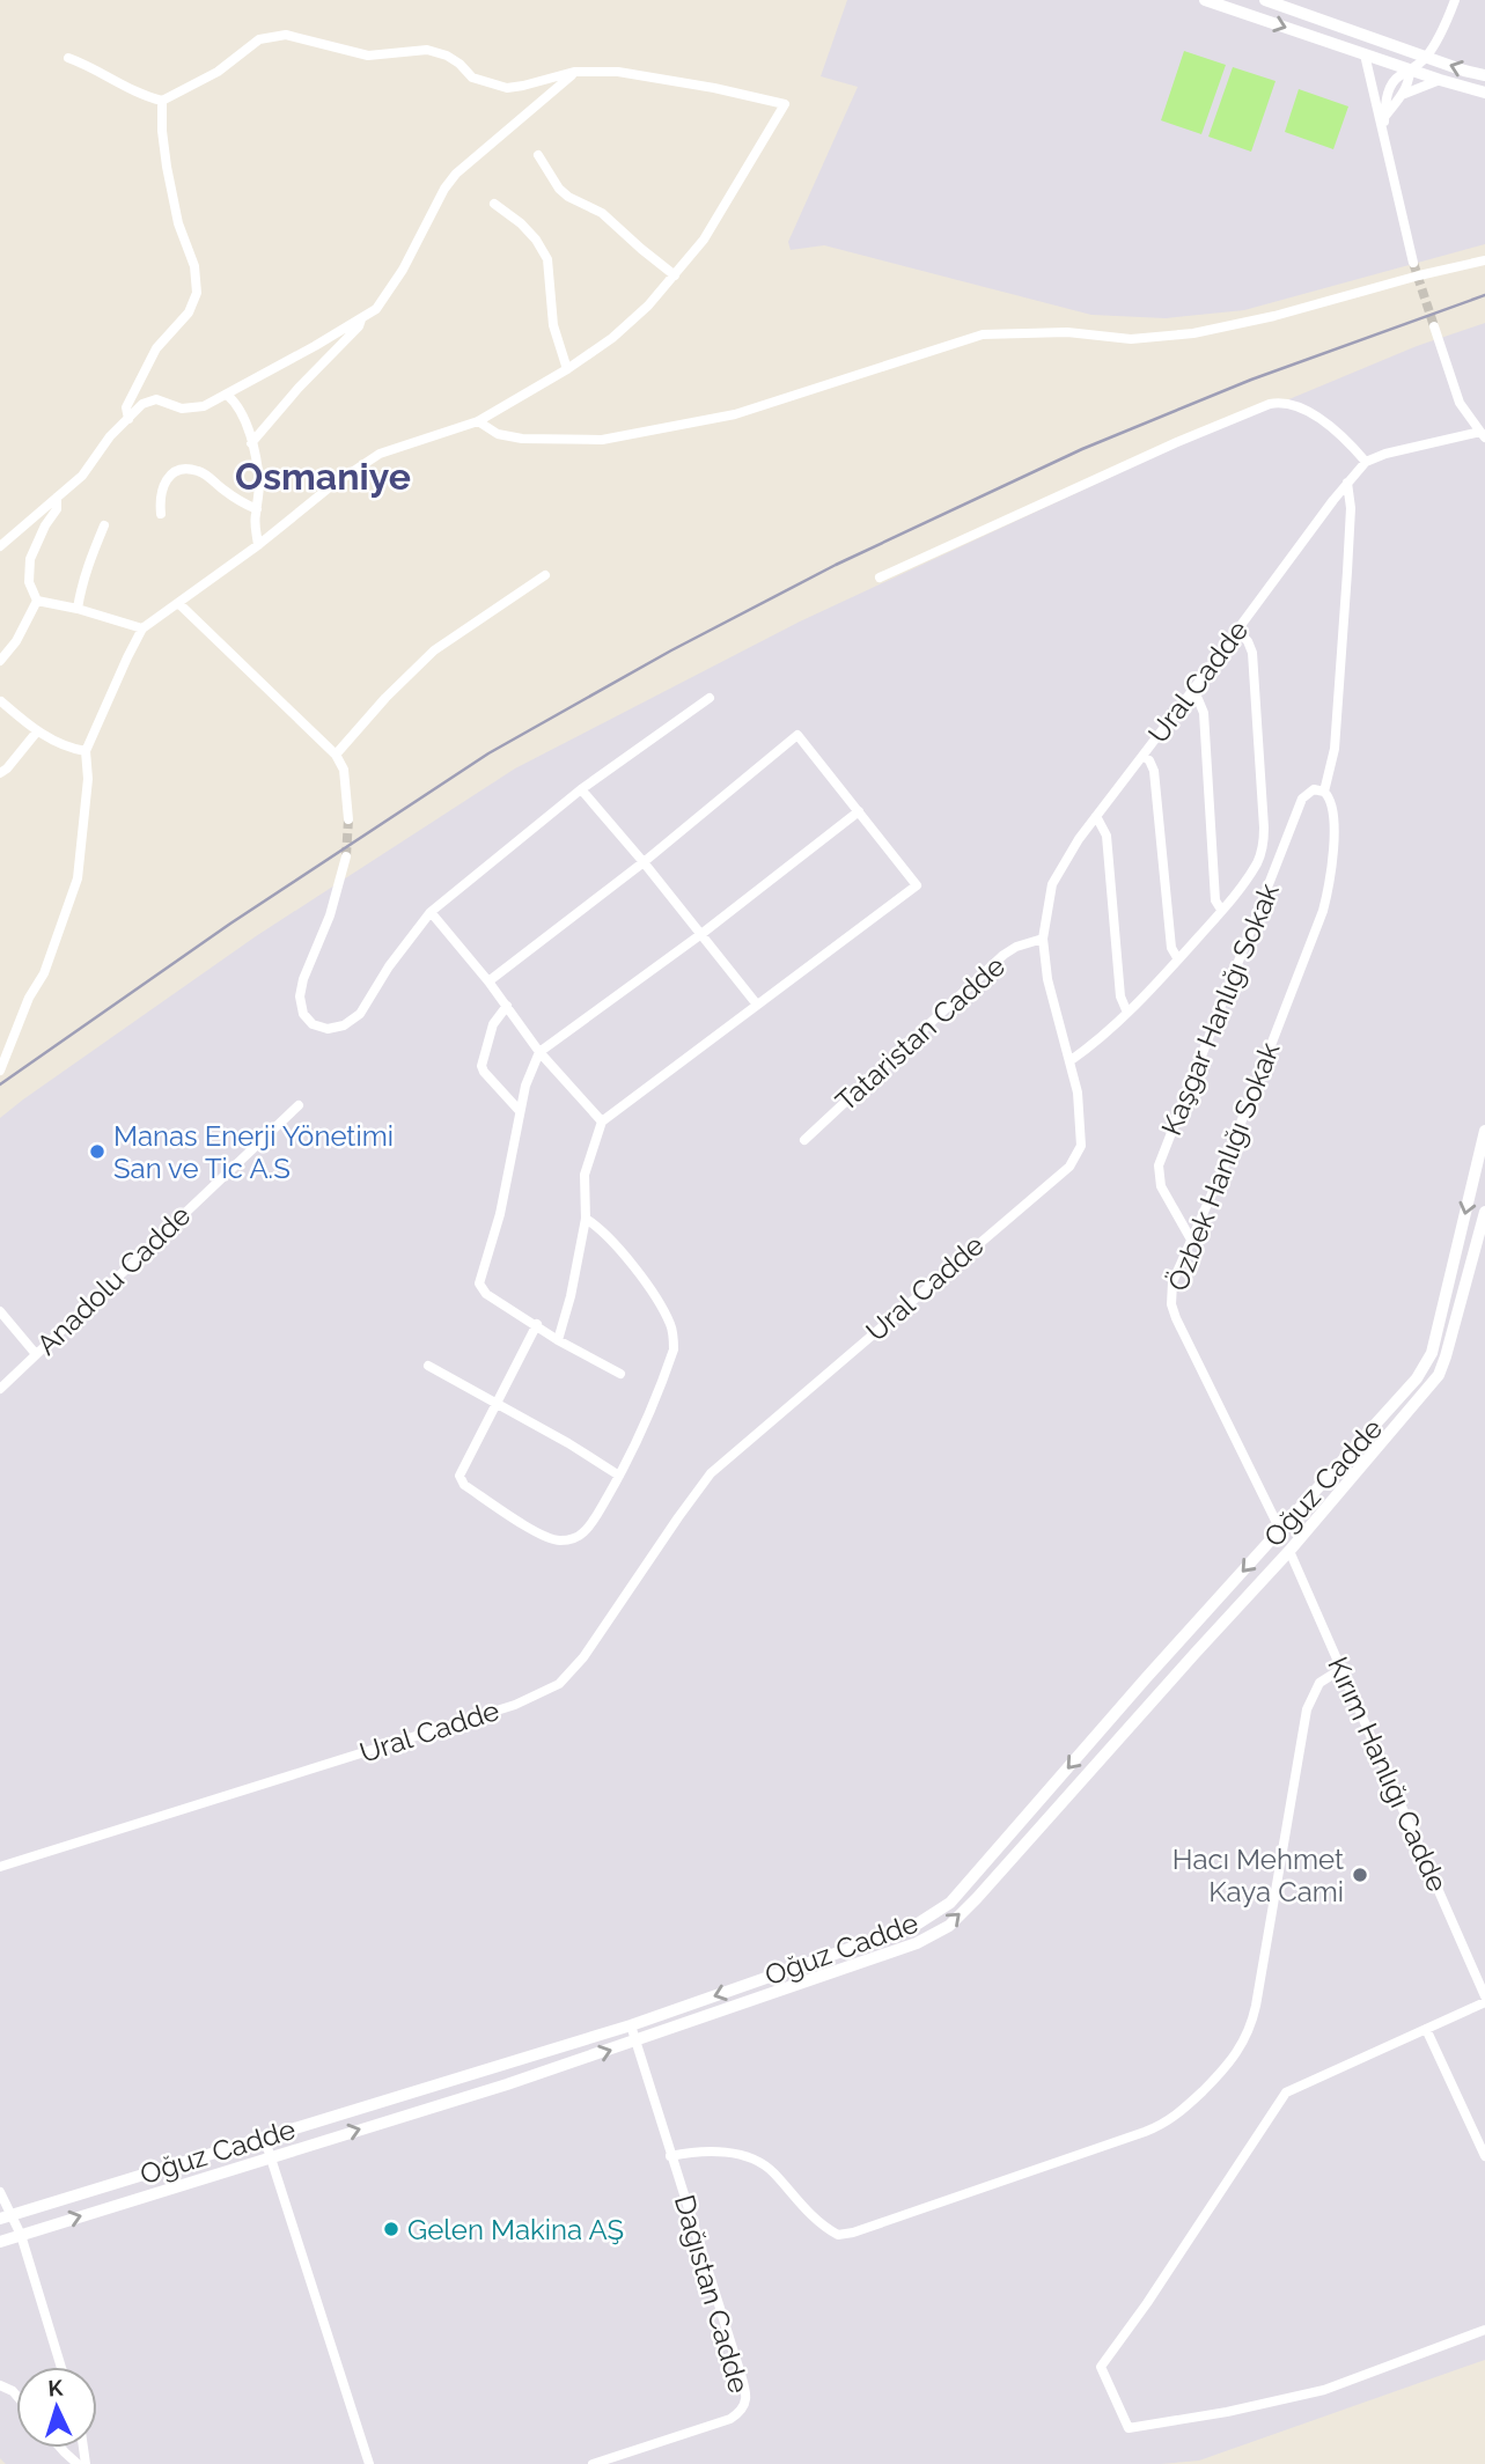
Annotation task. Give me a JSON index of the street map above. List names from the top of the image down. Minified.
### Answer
{"streets":{"street":["Ural Cadde","Kaşgar Hanlığı Sokak","Tataristan Cadde","Özbek Hanlığı Sokak","Anadolu Cadde","Oğuz Cadde","Kırım Hanlığı Cadde","Dağıstan Cadde"]},"crossings":[["Ural Cadde","Tataristan Cadde"],["Kaşgar Hanlığı Sokak","Özbek Hanlığı Sokak"],["Özbek Hanlığı Sokak","Oğuz Cadde"],["Oğuz Cadde","Kırım Hanlığı Cadde"],["Oğuz Cadde","Dağıstan Cadde"]],"districts":["Osmaniye"],"places":["Manas Enerji Yönetimi San ve Tic A.S","Hacı Mehmet Kaya Cami","Gelen Makina AŞ"],"north":"top"}
